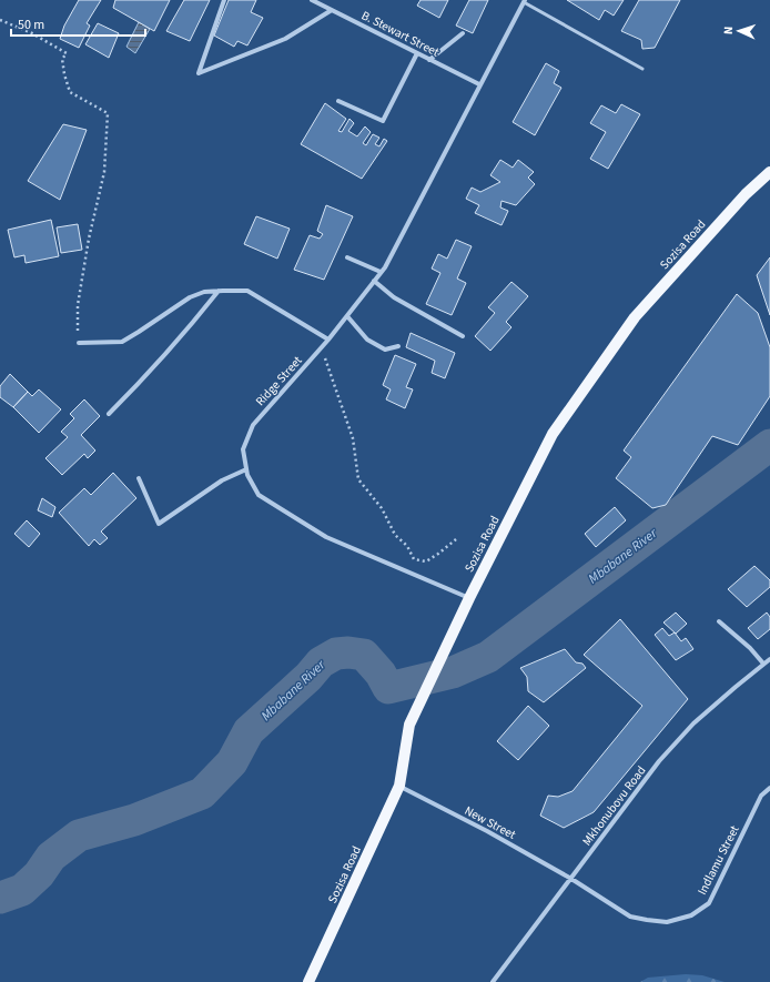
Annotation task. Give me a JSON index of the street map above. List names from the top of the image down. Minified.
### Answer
{"streets":{"main road":["Sozisa Road"],"street":["B. Stewart Street","Ridge Street","Mkhonubovu Road","New Street","Indlamu Street"]},"crossings":[["B. Stewart Street","Ridge Street"],["Sozisa Road","Ridge Street"],["Sozisa Road","New Street"],["Mkhonubovu Road","New Street"],["Mkhonubovu Road","Indlamu Street"],["New Street","Indlamu Street"]],"water":["Mbabane River"],"scale_bar":"50 m","north":"left"}
